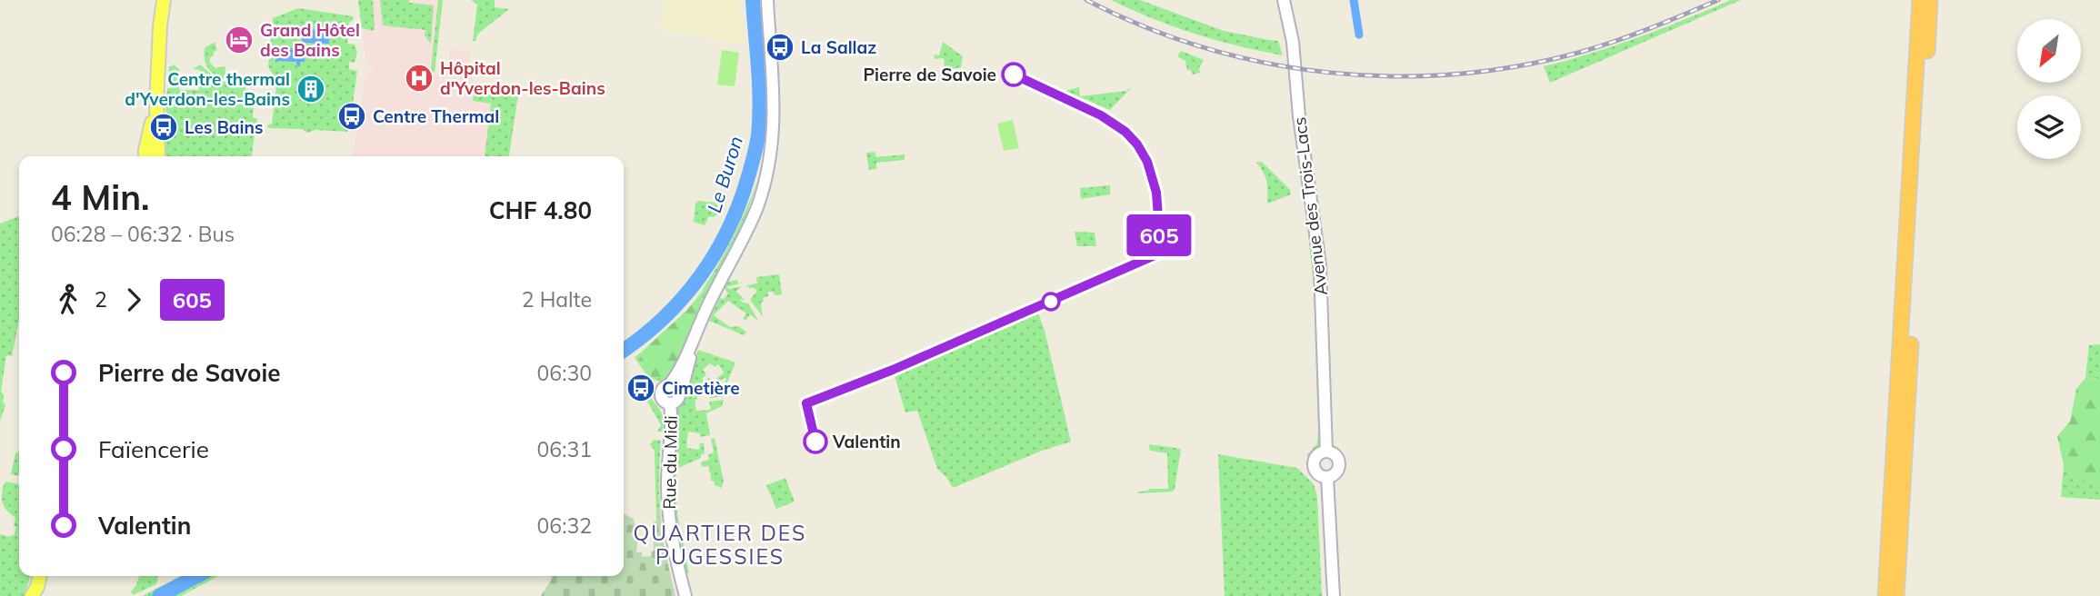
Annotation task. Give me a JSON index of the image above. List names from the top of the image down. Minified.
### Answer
{"streets":{"street":["Avenue des Trois-Lacs","Rue du Midi"]},"districts":["QUARTIER DES PUGESSIES"],"water":["Le Buron"],"places":{"hotel":["Grand Hôtel des Bains"],"bus stop":["La Sallaz","Centre Thermal","Les Bains","Cimetière"],"other":["Pierre de Savoie","Valentin"],"hospital":["Hôpital d'Yverdon-les-Bains"],"building":["Centre thermal d'Yverdon-les-Bains"]},"lines":["bus line 605"],"north":"bottom left","page":{"on_map":"605","heading":["4 Min.","06:28 – 06:32 · Bus","CHF 4.80"],"legs":["2","605","2 Halte"],"list":[{"name":"Pierre de Savoie","value":"06:30"},{"name":"Faïencerie","value":"06:31"},{"name":"Valentin","value":"06:32"}]}}
